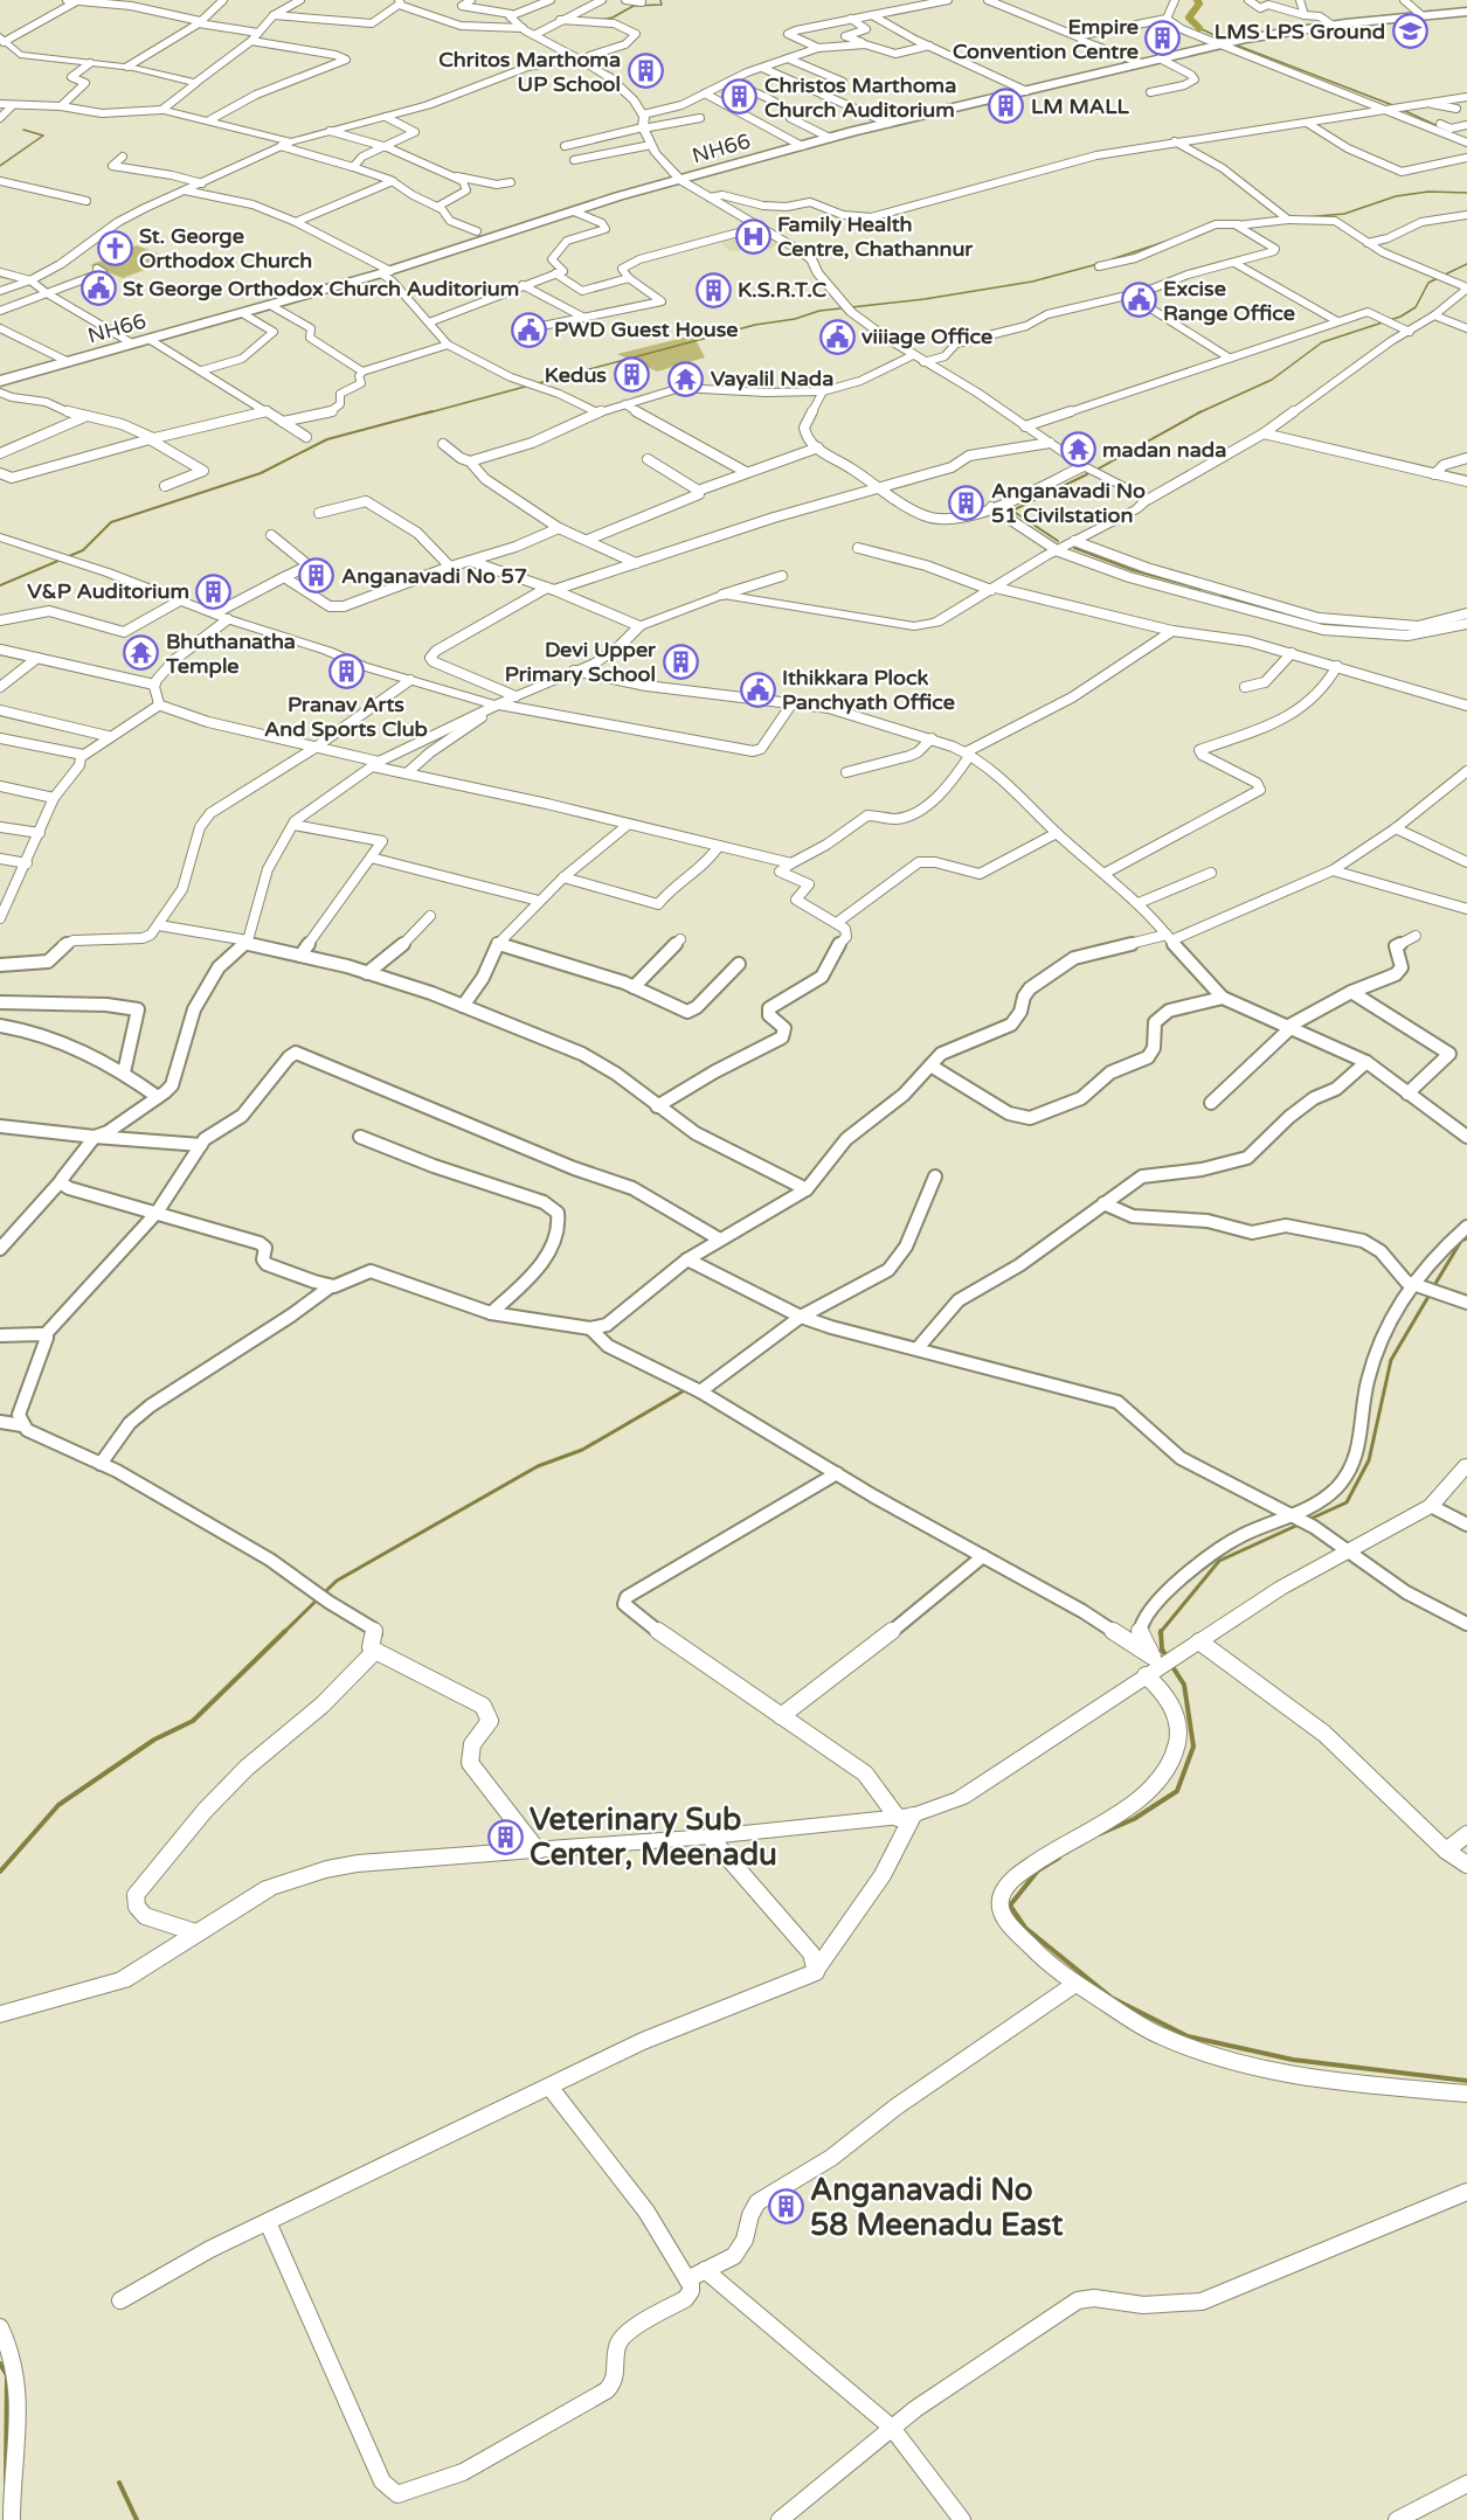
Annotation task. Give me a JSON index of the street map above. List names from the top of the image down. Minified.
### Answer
{"streets":{"highway":["NH66"]},"places":{"school or university":["LMS LPS Ground"],"building":["Empire Convention Centre","Chritos Marthoma UP School","Christos Marthoma Church Auditorium","LM MALL","K.S.R.T.C","Kedus","Anganavadi No 51 Civilstation","Anganavadi No 57","V&P Auditorium","Devi Upper Primary School","Pranav Arts And Sports Club","Veterinary Sub Center, Meenadu","Anganavadi No 58 Meenadu East"],"hospital":["Family Health Centre, Chathannur"],"church":["St. George Orthodox Church"],"public building":["St George Orthodox Church Auditorium","Excise Range Office","PWD Guest House","viiiage Office","Ithikkara Plock Panchyath Office"],"temple":["Vayalil Nada","madan nada","Bhuthanatha Temple"]}}
